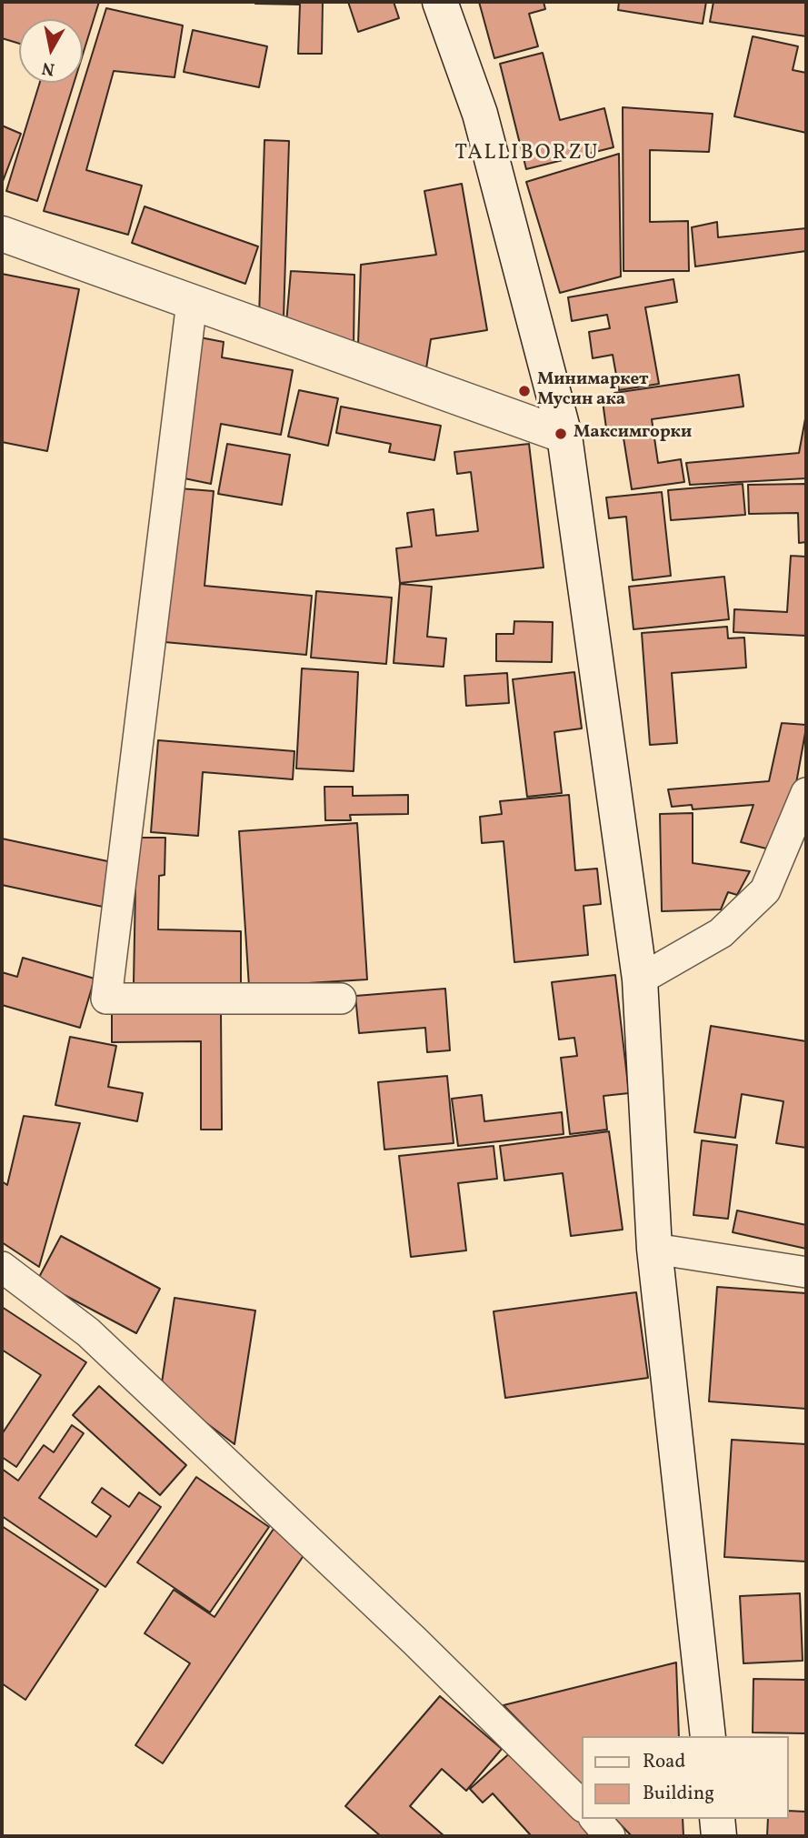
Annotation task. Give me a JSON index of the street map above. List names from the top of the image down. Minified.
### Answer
{"districts":["TALLIBORZU"],"places":["Минимаркет Мусин ака","Максимгорки"],"legend":["Road","Building"],"north":"bottom"}
